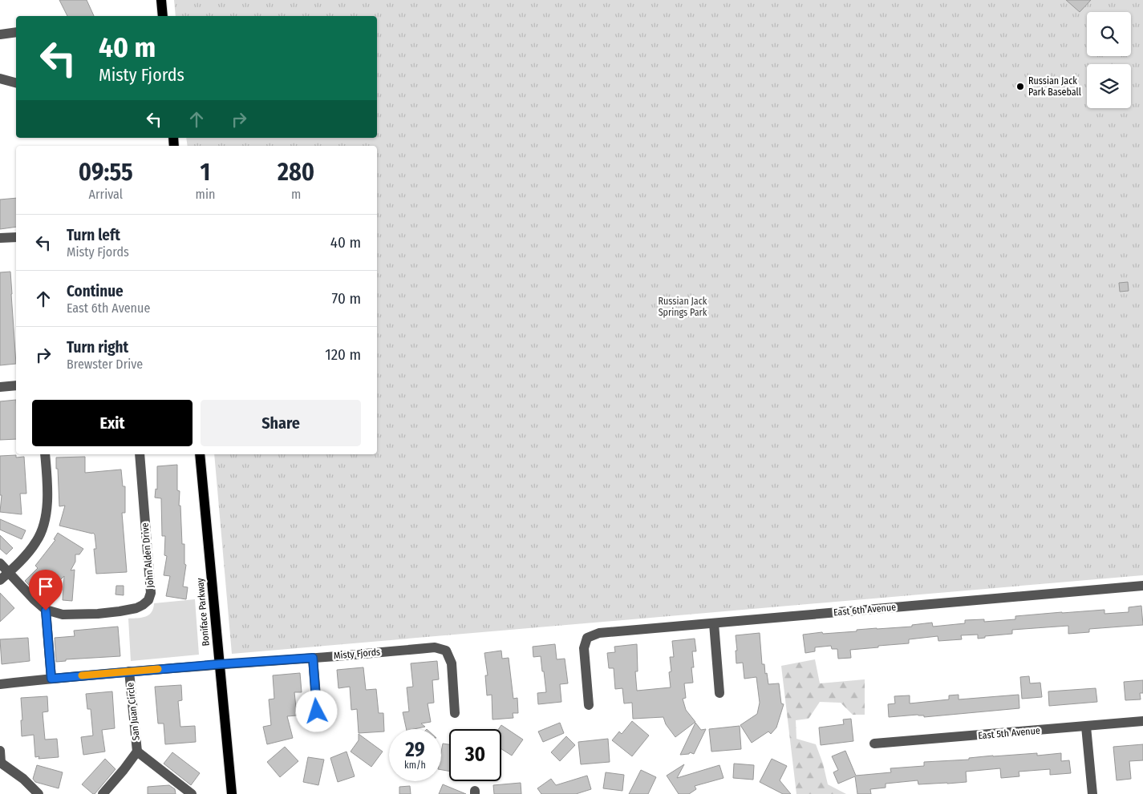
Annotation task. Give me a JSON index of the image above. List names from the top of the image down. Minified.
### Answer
{"streets":{"main road":["Boniface Parkway"],"street":["John Alden Drive","East 6th Avenue","Misty Fjords","San Juan Circle","East 5th Avenue"]},"crossings":[["Boniface Parkway","Misty Fjords"]],"parks":["Russian Jack Springs Park"],"places":["Russian Jack Park Baseball"],"page":{"turn":["40 m","Misty Fjords"],"eta":["09:55","Arrival","1","min","280","m"],"list":[{"name":"Turn left","note":"Misty Fjords","value":"40 m"},{"name":"Continue","note":"East 6th Avenue","value":"70 m"},{"name":"Turn right","note":"Brewster Drive","value":"120 m"}],"buttons":["Exit","Share"],"speed":"29 km/h","limit":"30"}}
